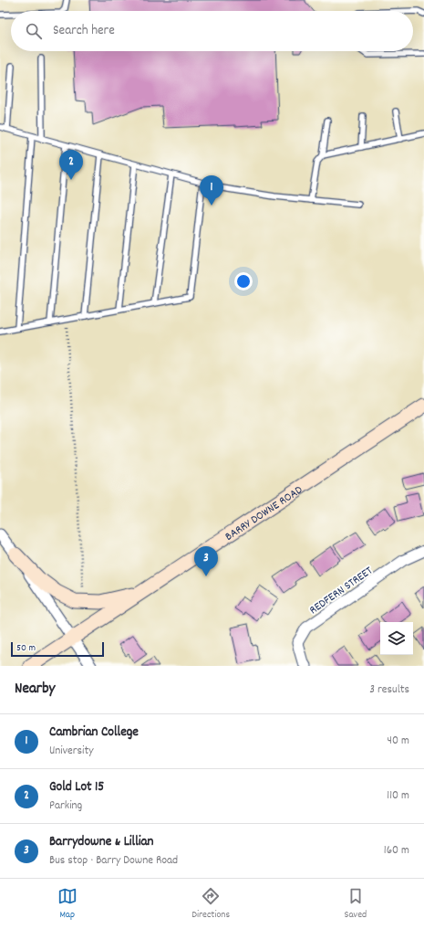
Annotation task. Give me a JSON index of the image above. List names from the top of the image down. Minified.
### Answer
{"streets":{"main road":["BARRY DOWNE ROAD"],"street":["REDFERN STREET"]},"scale_bar":"50 m","page":{"search":"Search here","pins":["2","1","3"],"scale":"50 m","heading":["Nearby","3 results"],"list":[{"mark":"1","name":"Cambrian College","note":"University","value":"40 m"},{"mark":"2","name":"Gold Lot 15","note":"Parking","value":"110 m"},{"mark":"3","name":"Barrydowne & Lillian","note":"Bus stop · Barry Downe Road","value":"160 m"}],"nav":["Map","Directions","Saved"]}}
